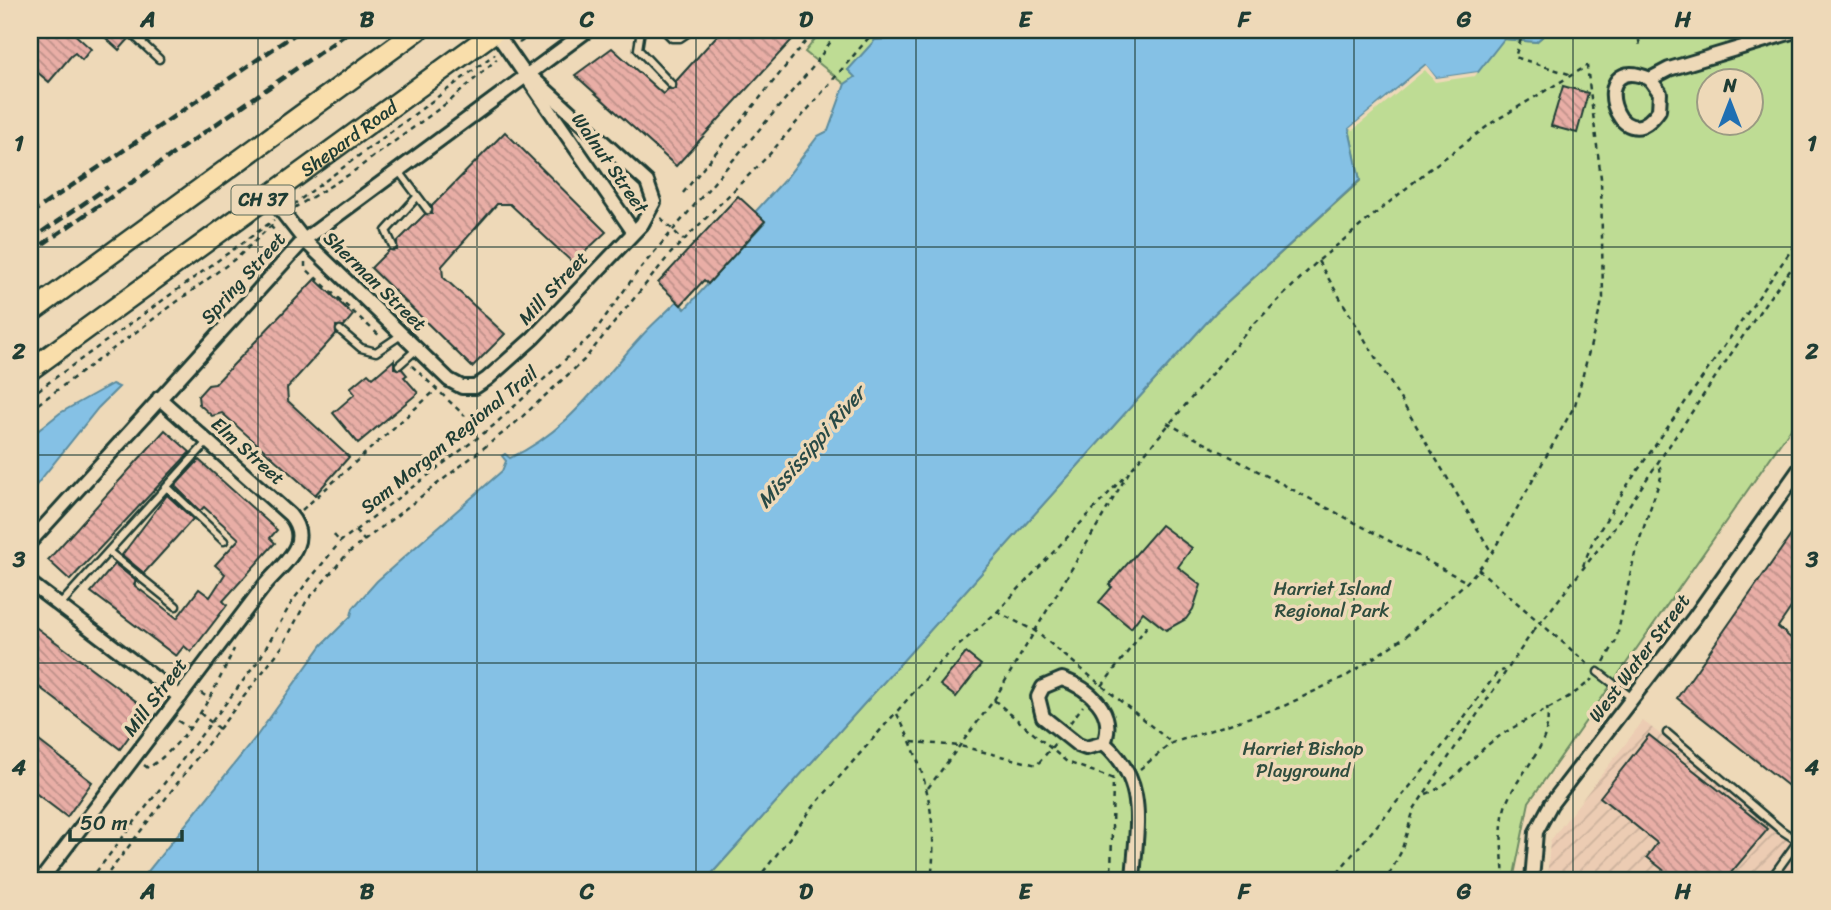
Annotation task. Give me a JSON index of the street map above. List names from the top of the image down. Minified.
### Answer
{"streets":{"highway":["Shepard Road","CH 37"],"street":["Walnut Street","Spring Street","Sherman Street","Mill Street","Elm Street","West Water Street"],"path":["Sam Morgan Regional Trail"]},"crossings":[["Shepard Road","Walnut Street"],["Shepard Road","Sherman Street"],["Walnut Street","Spring Street"],["Walnut Street","Mill Street"],["Spring Street","Sherman Street"],["Spring Street","Elm Street"],["Sherman Street","Mill Street"],["Mill Street","Elm Street"]],"water":["Mississippi River"],"parks":["Harriet Island Regional Park","Harriet Bishop Playground"],"scale_bar":"50 m","north":"top","grid":{"columns":["A","B","C","D","E","F","G","H"],"rows":["1","2","3","4"]}}
